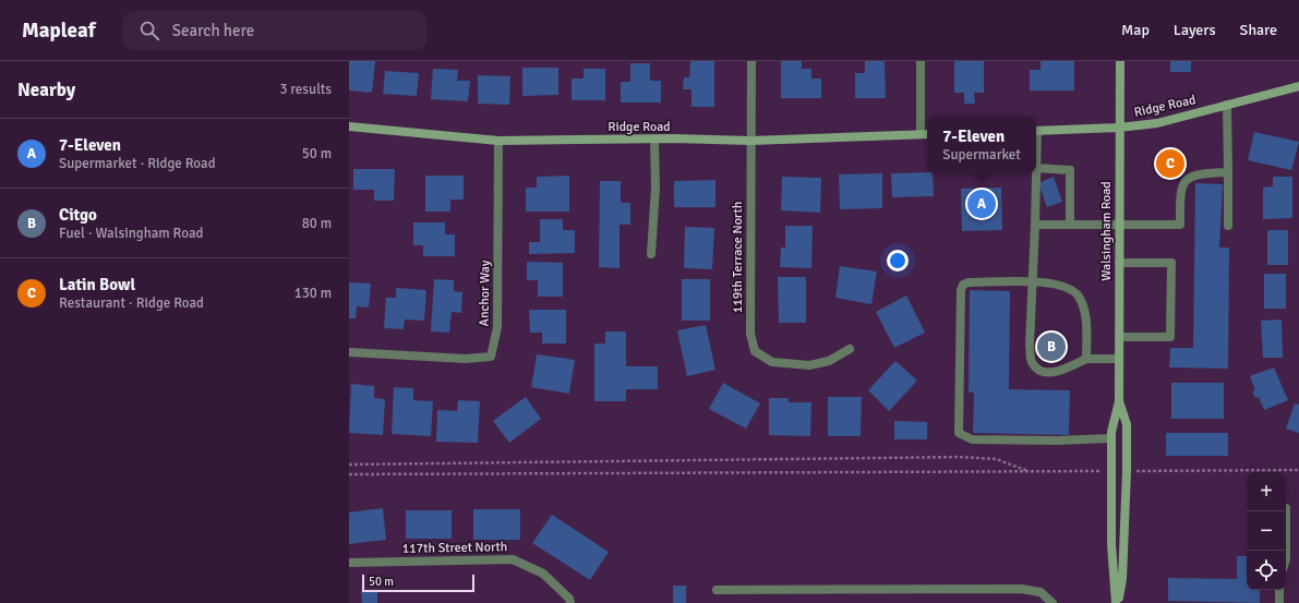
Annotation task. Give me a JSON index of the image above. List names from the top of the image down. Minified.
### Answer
{"streets":{"street":["Ridge Road","Walsingham Road","119th Terrace North","Anchor Way","117th Street North"]},"crossings":[["Ridge Road","Walsingham Road"],["Ridge Road","119th Terrace North"],["Ridge Road","Anchor Way"]],"scale_bar":"50 m","page":{"header":"Mapleaf","search":"Search here","nav":["Map","Layers","Share"],"heading":["Nearby","3 results"],"popup":["7-Eleven","Supermarket"],"list":[{"mark":"A","name":"7-Eleven","note":"Supermarket · Ridge Road","value":"50 m"},{"mark":"B","name":"Citgo","note":"Fuel · Walsingham Road","value":"80 m"},{"mark":"C","name":"Latin Bowl","note":"Restaurant · Ridge Road","value":"130 m"}],"pins":["C","A","B"],"map_buttons":["+","−"],"scale":"50 m"}}
